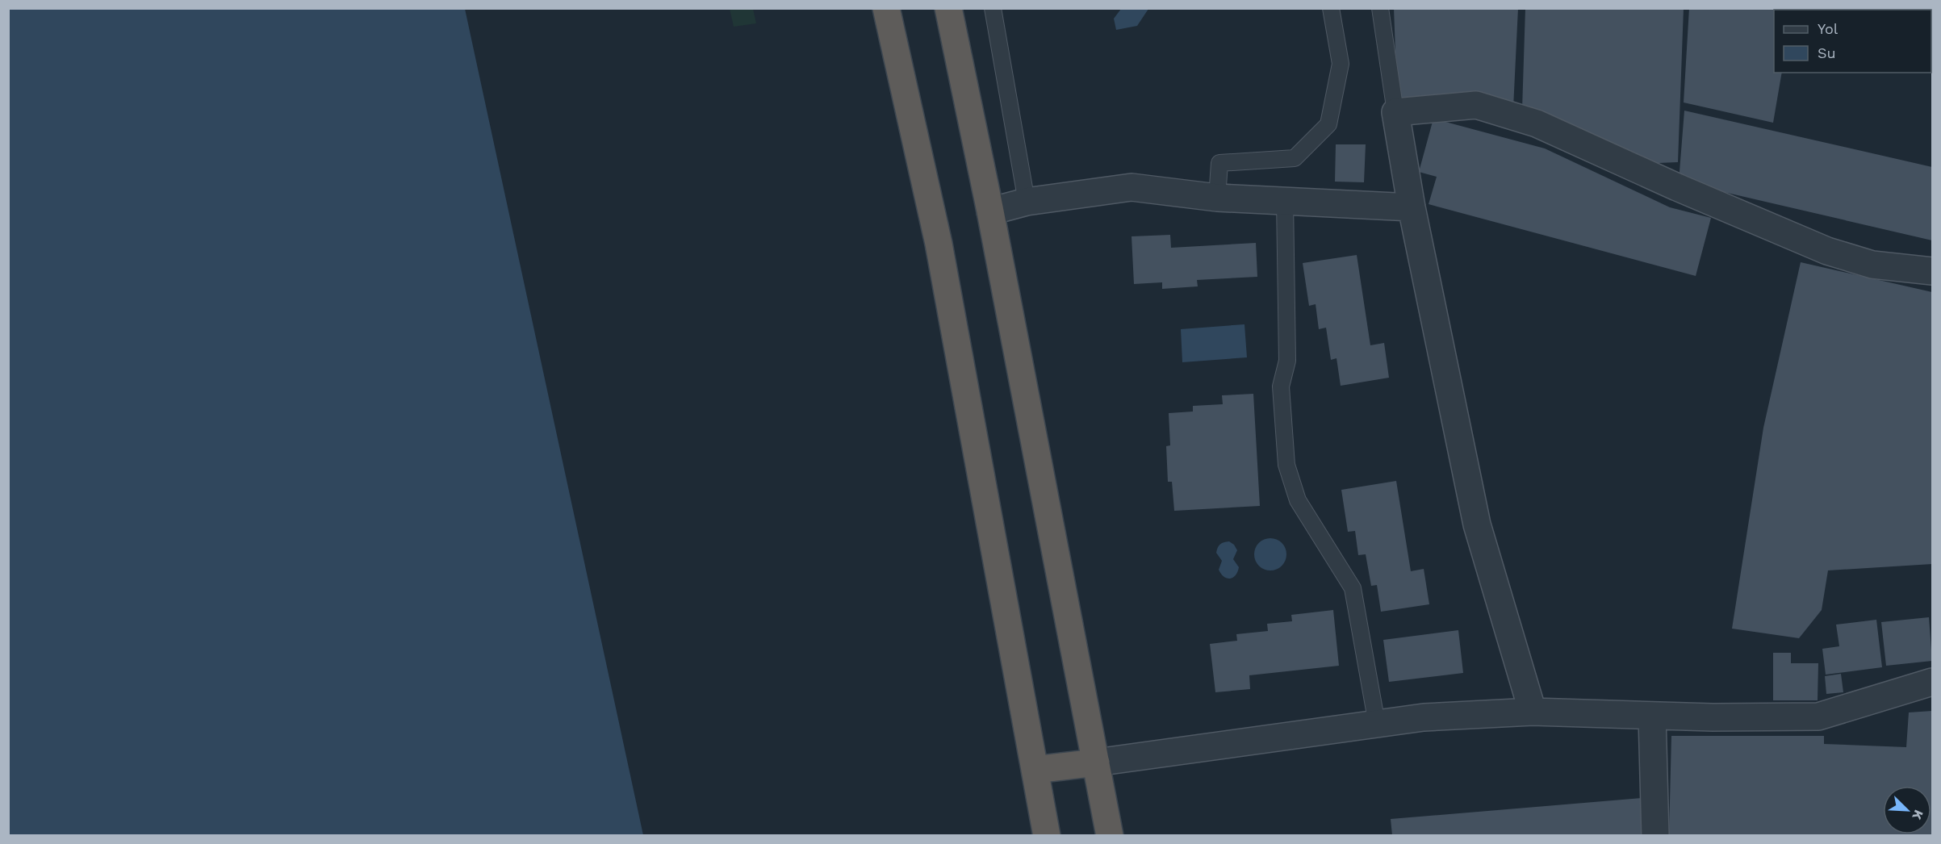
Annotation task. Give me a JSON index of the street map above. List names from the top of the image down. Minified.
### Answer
{"legend":["Yol","Su"],"north":"bottom right"}
